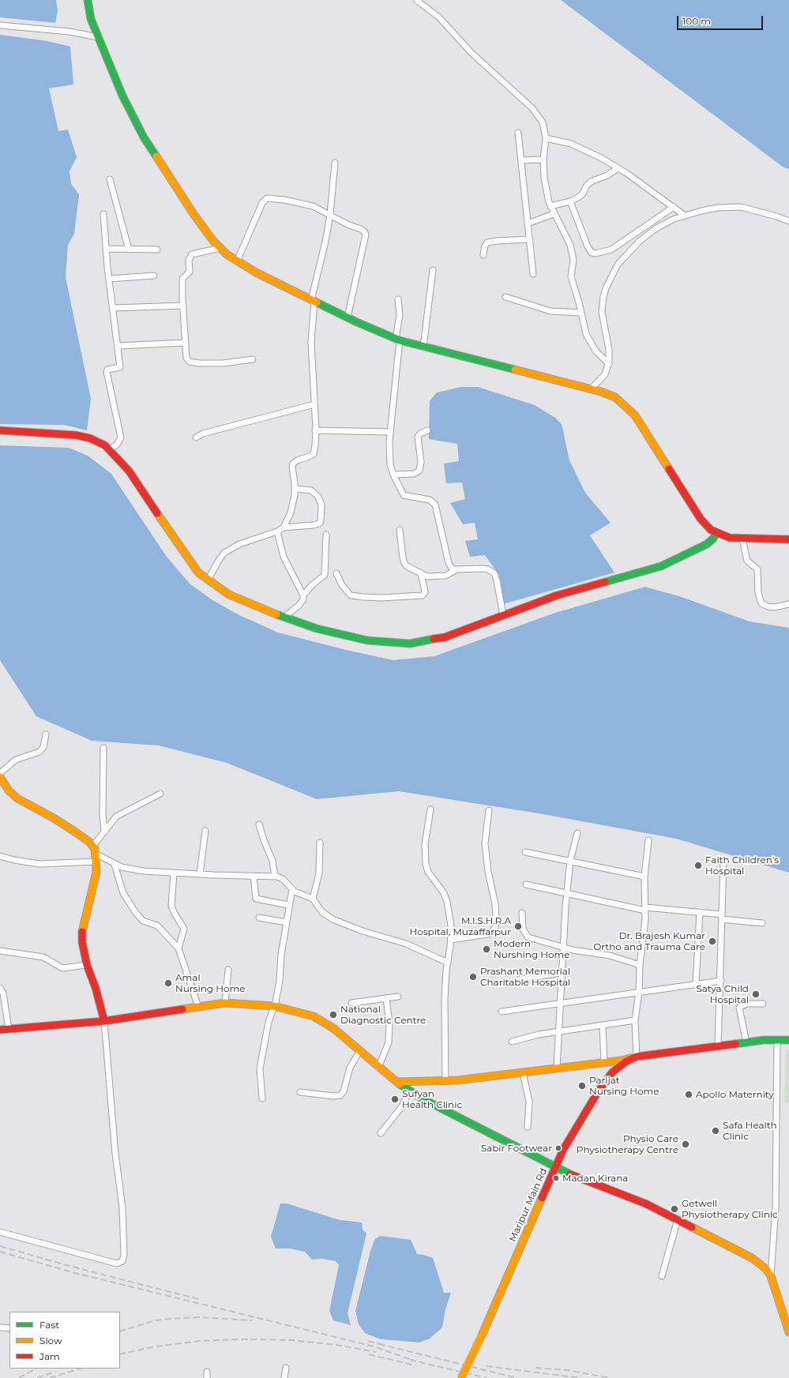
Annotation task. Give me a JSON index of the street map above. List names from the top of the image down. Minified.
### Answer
{"streets":{"street":["Maripur Main Rd"]},"places":["Faith Children's Hospital","M.I.S.H.R.A Hospital, Muzaffarpur","Dr. Brajesh Kumar Ortho and Trauma Care","Modern Nurshing Home","Prashant Memorial Charitable Hospital","Amal Nursing Home","Satya Child Hospital","National Diagnostic Centre","Parijat Nursing Home","Apollo Maternity","Sufyan Health Clinic","Safa Health Clinic","Physio Care Physiotherapy Centre","Sabir Footwear","Madan Kirana","Getwell Physiotherapy Clinic"],"legend":["Fast","Slow","Jam"],"scale_bar":"100 m"}
